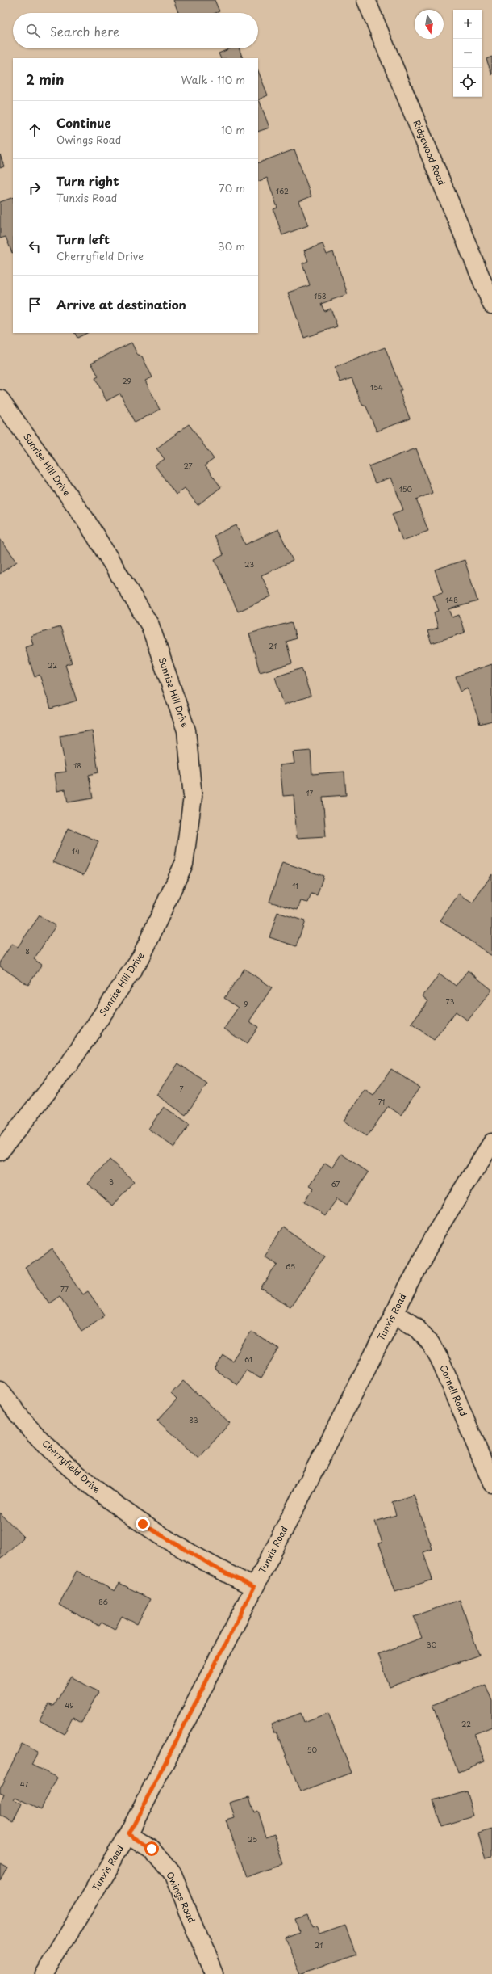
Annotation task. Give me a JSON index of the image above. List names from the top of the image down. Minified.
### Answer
{"streets":{"street":["Ridgewood Road","Sunrise Hill Drive","Tunxis Road","Cornell Road","Cherryfield Drive","Owings Road"]},"crossings":[["Tunxis Road","Cornell Road"],["Tunxis Road","Cherryfield Drive"],["Tunxis Road","Owings Road"]],"house_numbers":["162","158","29","154","27","150","23","148","21","22","18","17","14","11","8","73","9","7","71","3","67","65","77","61","83","86","30","49","22","50","47","25","21"],"north":"bottom","page":{"map_buttons":["+","−"],"search":"Search here","heading":["2 min","Walk · 110 m"],"list":[["Continue","Owings Road","10 m"],["Turn right","Tunxis Road","70 m"],["Turn left","Cherryfield Drive","30 m"],"Arrive at destination"]}}
